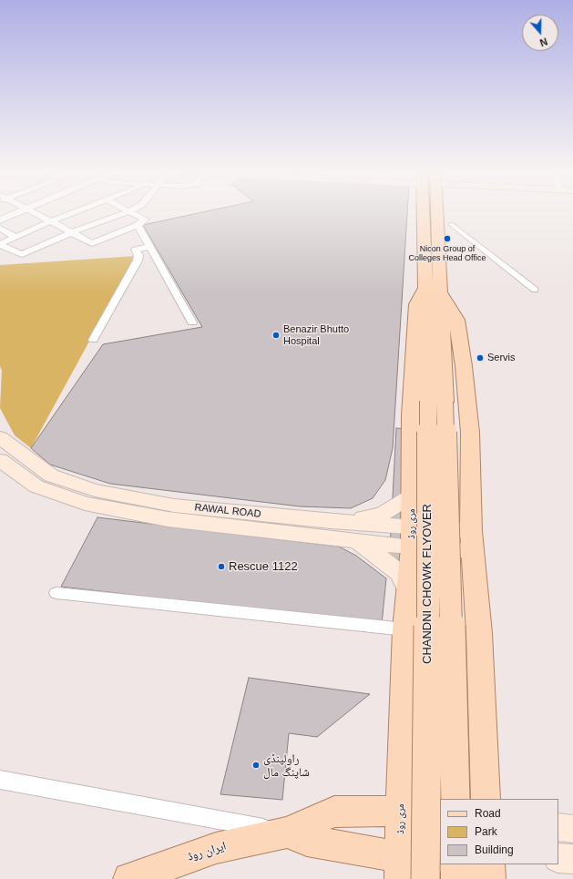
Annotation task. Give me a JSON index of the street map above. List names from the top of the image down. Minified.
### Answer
{"streets":{"main road":["RAWAL ROAD","مری روڈ","CHANDNI CHOWK FLYOVER","ایران روڈ"]},"crossings":[["RAWAL ROAD","مری روڈ"],["مری روڈ","CHANDNI CHOWK FLYOVER"],["مری روڈ","ایران روڈ"]],"places":["Nicon Group of Colleges Head Office","Benazir Bhutto Hospital","Servis","Rescue 1122","راولپنڈی شاپنگ مال"],"legend":["Road","Park","Building"],"north":"bottom"}
